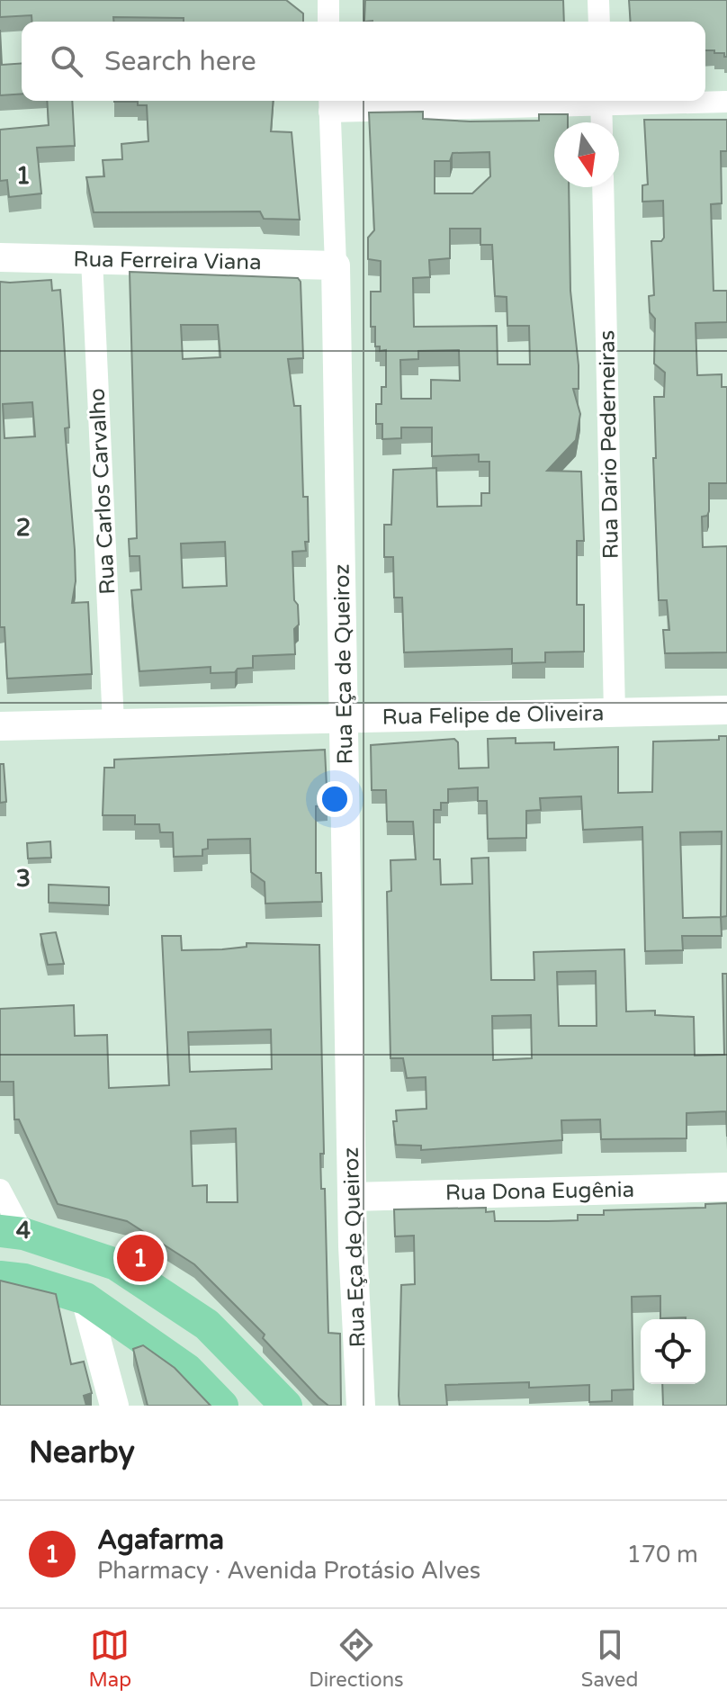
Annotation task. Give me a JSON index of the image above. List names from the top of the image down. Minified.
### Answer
{"streets":{"street":["Rua Ferreira Viana","Rua Dario Pederneiras","Rua Carlos Carvalho","Rua Eça de Queiroz","Rua Felipe de Oliveira","Rua Dona Eugênia"]},"crossings":[["Rua Ferreira Viana","Rua Carlos Carvalho"],["Rua Ferreira Viana","Rua Eça de Queiroz"],["Rua Dario Pederneiras","Rua Felipe de Oliveira"],["Rua Carlos Carvalho","Rua Felipe de Oliveira"],["Rua Eça de Queiroz","Rua Felipe de Oliveira"],["Rua Eça de Queiroz","Rua Dona Eugênia"]],"north":"bottom","page":{"search":"Search here","pins":"1","heading":"Nearby","list":[{"mark":"1","name":"Agafarma","note":"Pharmacy · Avenida Protásio Alves","value":"170 m"}],"nav":["Map","Directions","Saved"]},"grid":{"rows":["1","2","3","4"]}}
